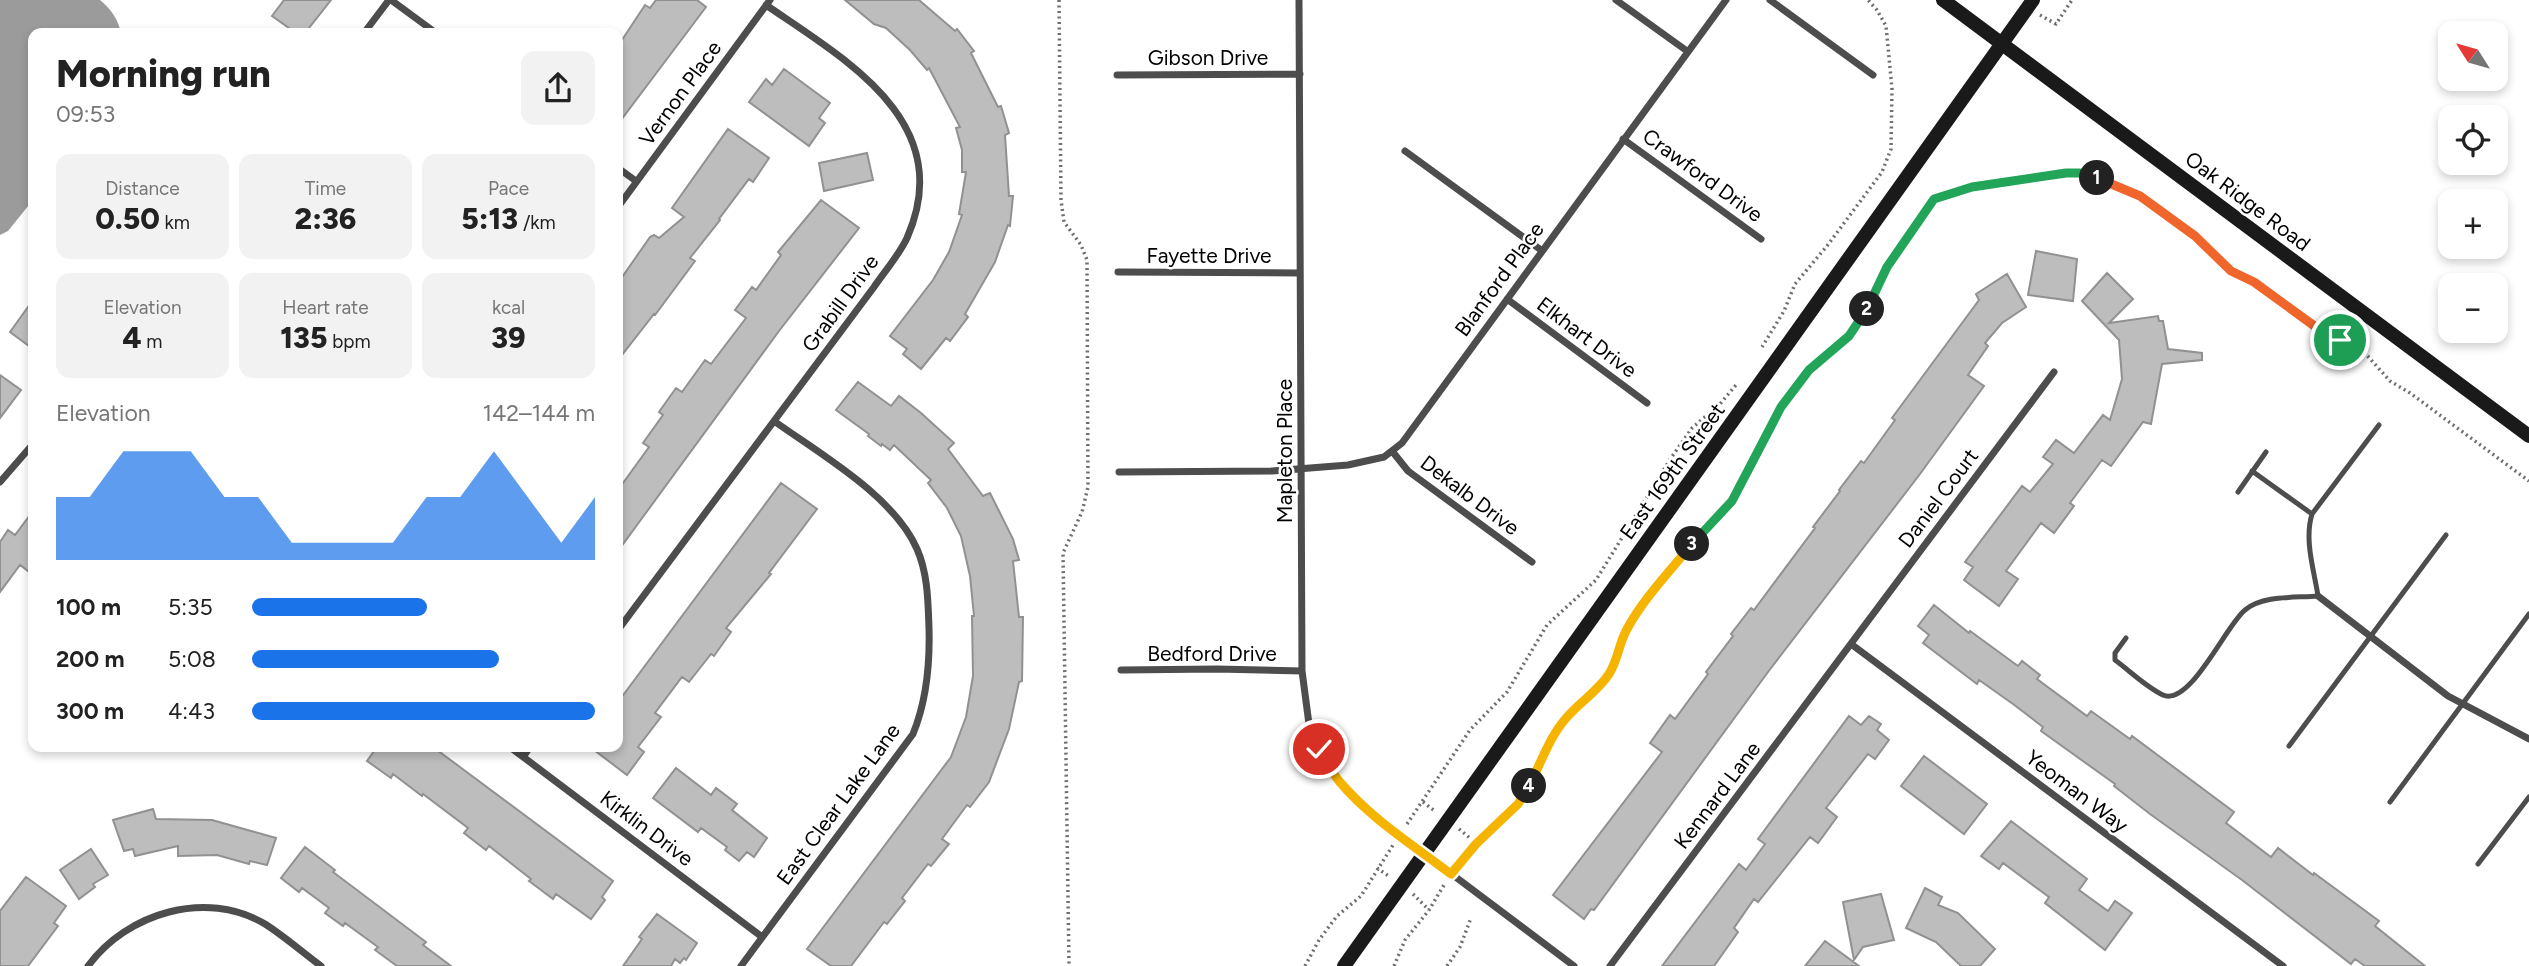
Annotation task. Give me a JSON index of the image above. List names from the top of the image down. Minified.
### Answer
{"streets":{"street":["Gibson Drive","Vernon Place","Crawford Drive","Oak Ridge Road","Fayette Drive","Blanford Place","Grabill Drive","Elkhart Drive","Mapleton Place","East 169th Street","Dekalb Drive","Daniel Court","Bedford Drive","Yeoman Way","Kennard Lane","East Clear Lake Lane","Kirklin Drive"]},"crossings":[["Gibson Drive","Mapleton Place"],["Vernon Place","Grabill Drive"],["Crawford Drive","Blanford Place"],["Oak Ridge Road","East 169th Street"],["Fayette Drive","Mapleton Place"],["Blanford Place","Elkhart Drive"],["Blanford Place","Mapleton Place"],["Blanford Place","Dekalb Drive"],["Grabill Drive","East Clear Lake Lane"],["Mapleton Place","East 169th Street"],["Mapleton Place","Bedford Drive"],["Daniel Court","Yeoman Way"],["Daniel Court","Kennard Lane"],["Yeoman Way","Kennard Lane"],["East Clear Lake Lane","Kirklin Drive"]],"north":"top left","page":{"map_buttons":["+","−"],"heading":["Morning run","09:53"],"stats":[["Distance","0.50 km"],["Time","2:36"],["Pace","5:13 /km"],["Elevation","4 m"],["Heart rate","135 bpm"],["kcal","39"]],"pins":["1","2","3","4"],"chart":["Elevation","142–144 m"],"list":[{"name":"100 m","note":"5:35"},{"name":"200 m","note":"5:08"},{"name":"300 m","note":"4:43"}]}}
